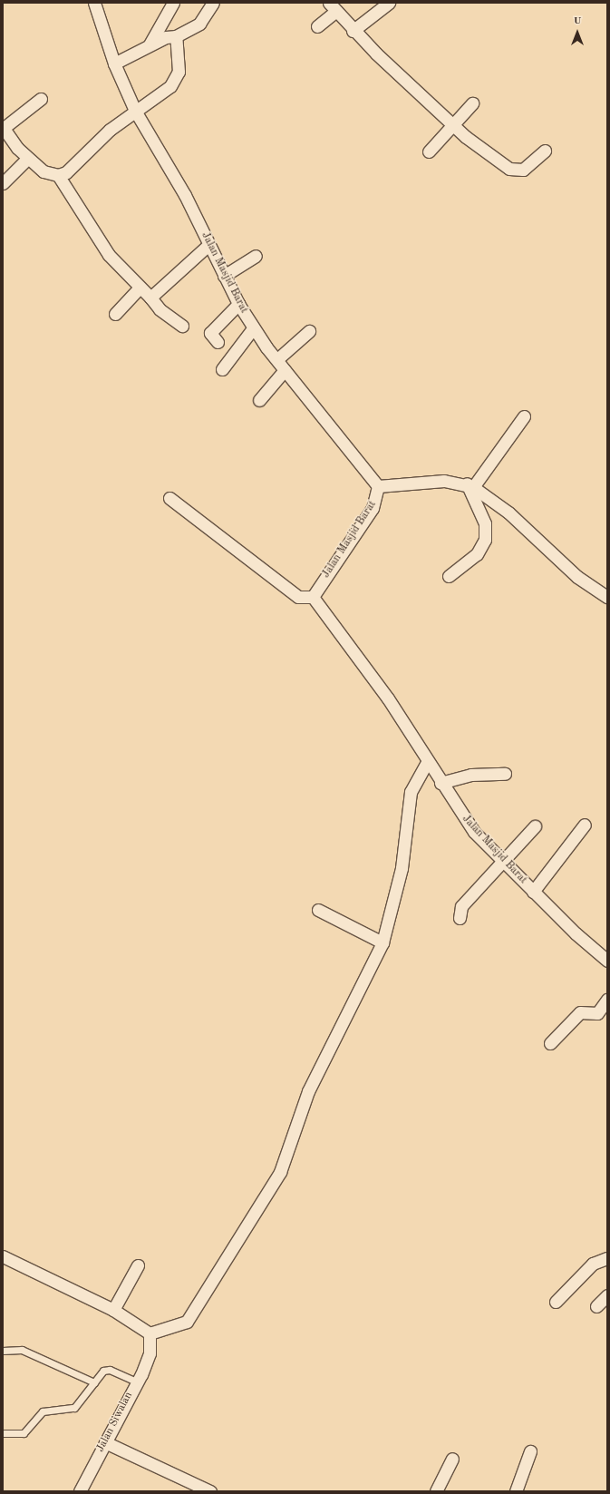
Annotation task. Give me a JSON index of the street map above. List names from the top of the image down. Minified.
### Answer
{"streets":{"street":["Jalan Masjid Barat","Jalan Siwalan"]},"north":"top"}
